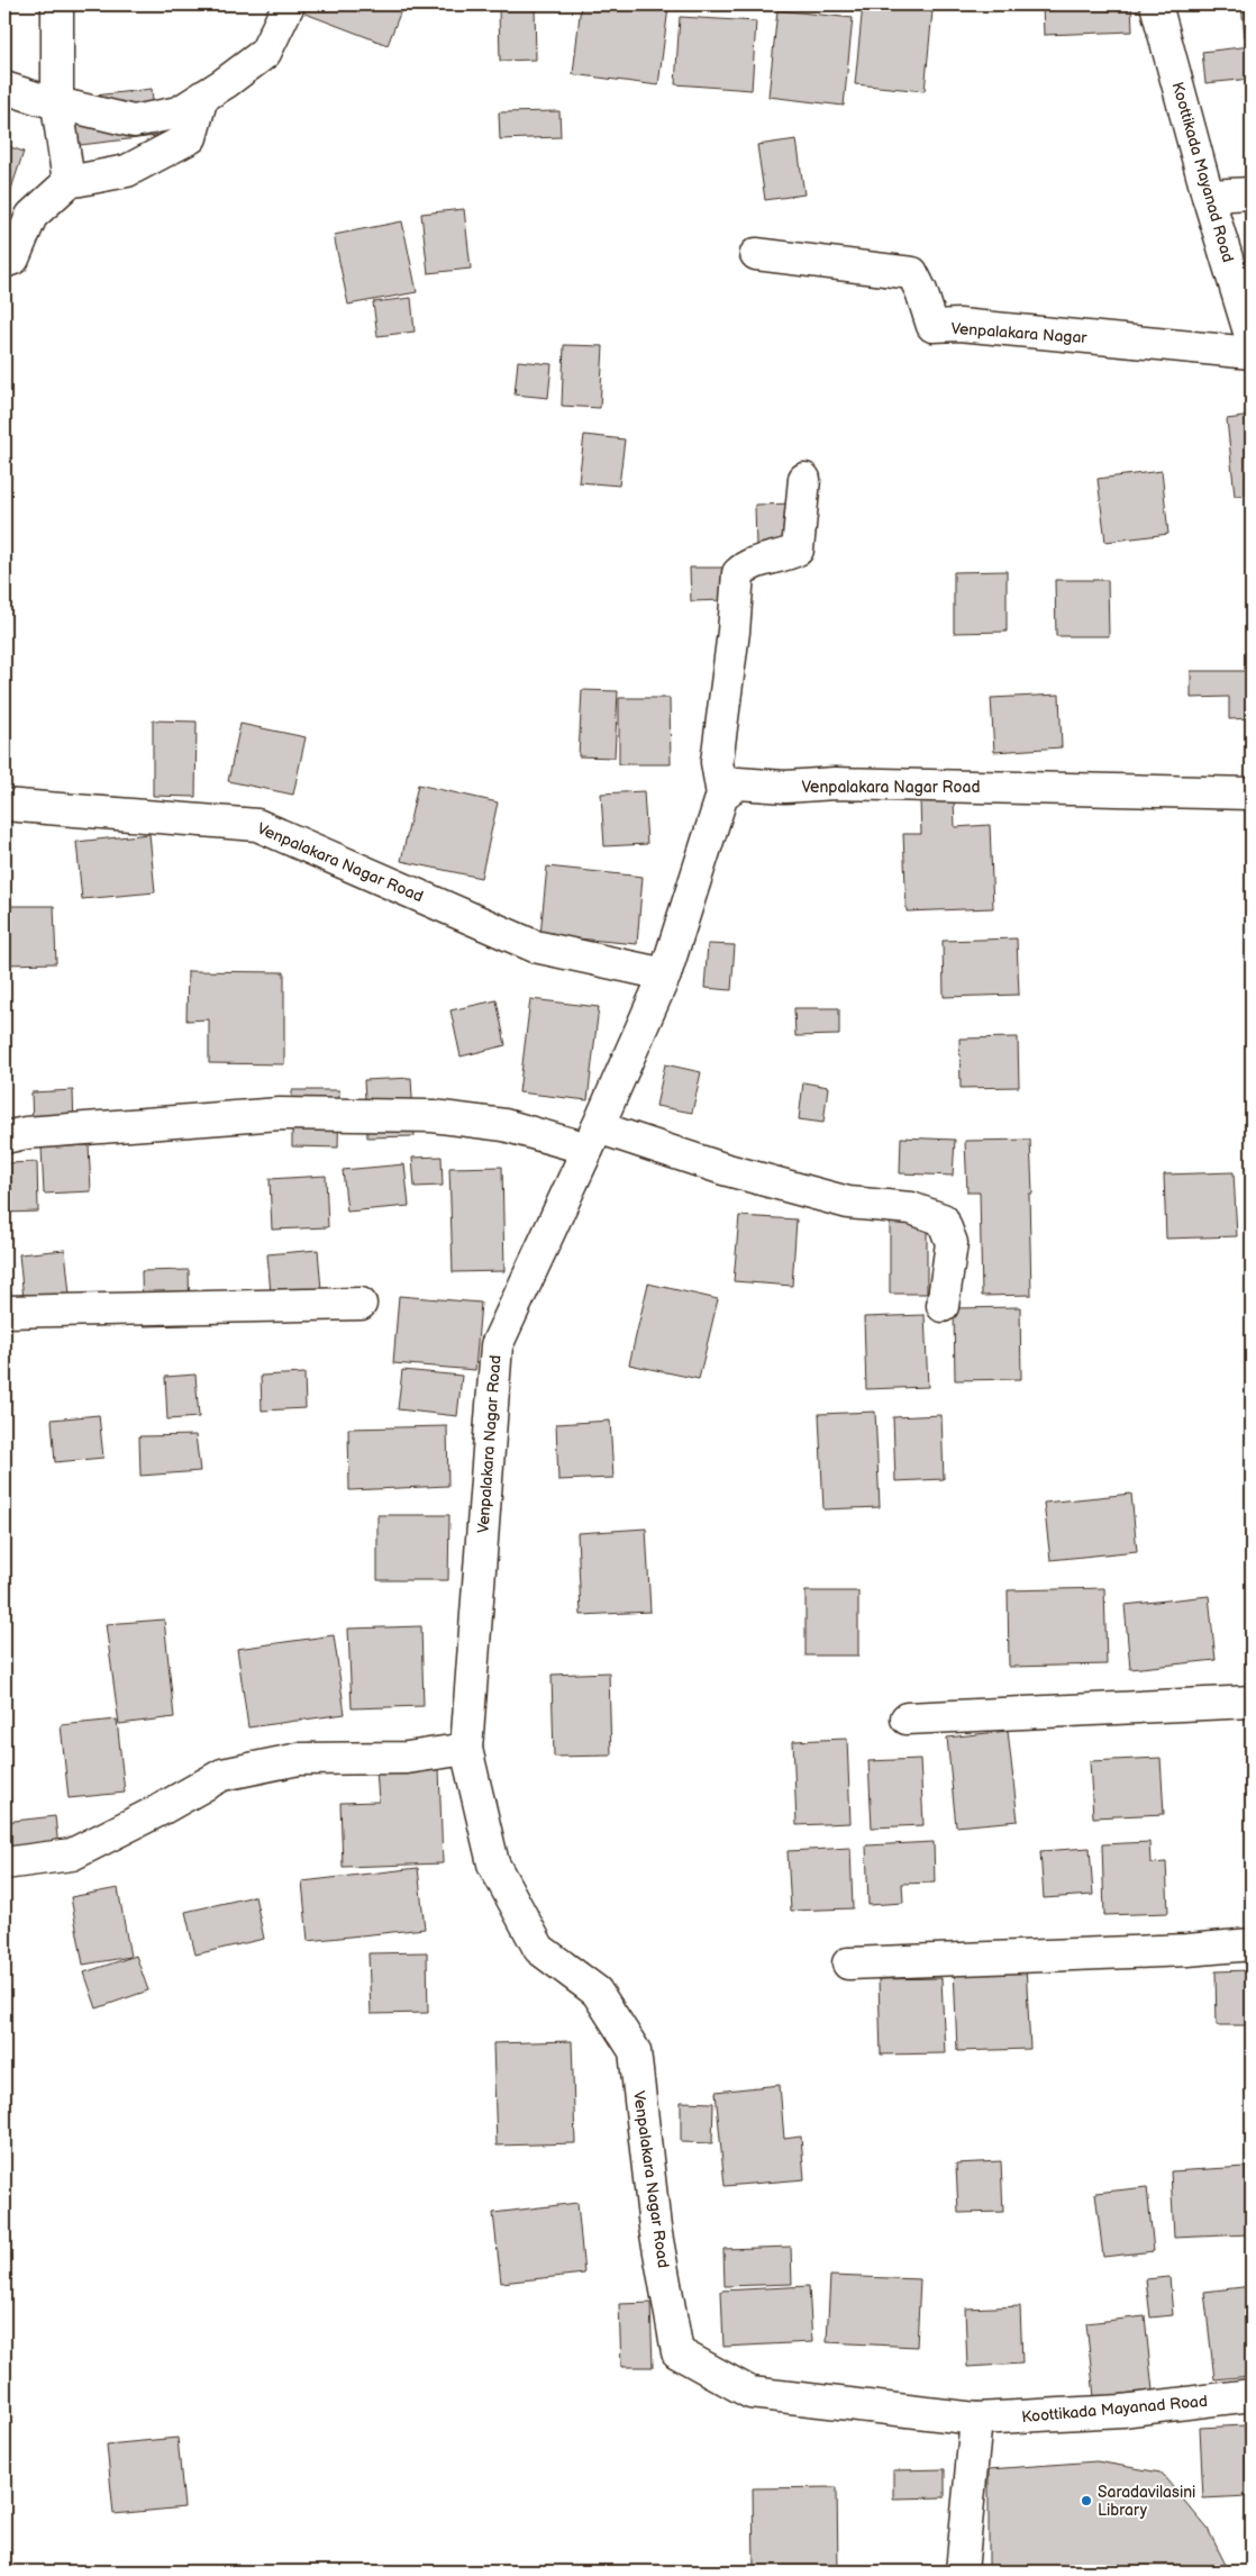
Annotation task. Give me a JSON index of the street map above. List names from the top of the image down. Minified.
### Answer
{"streets":{"street":["Koottikada Mayanad Road","Venpalakara Nagar","Venpalakara Nagar Road"]},"crossings":[["Koottikada Mayanad Road","Venpalakara Nagar Road"]],"places":["Saradavilasini Library"]}
